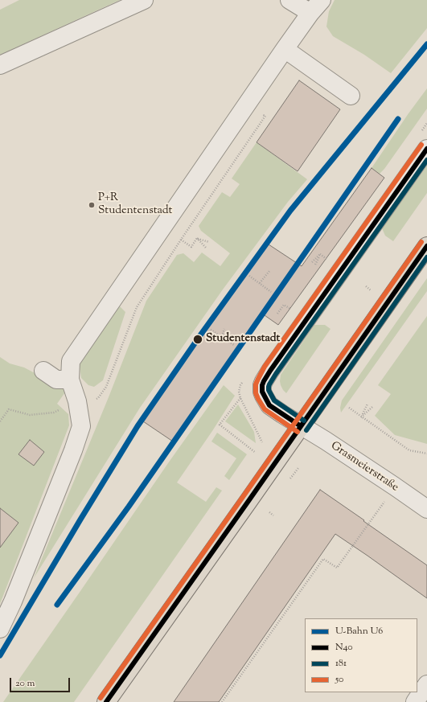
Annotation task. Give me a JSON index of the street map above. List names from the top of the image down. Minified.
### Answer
{"streets":{"street":["Grasmeierstraße"]},"places":["P+R Studentenstadt","Studentenstadt"],"lines":["metro line U6","transit line 50","transit line N40","transit line 181"],"legend":["U-Bahn U6","N40","181","50"],"scale_bar":"20 m"}
